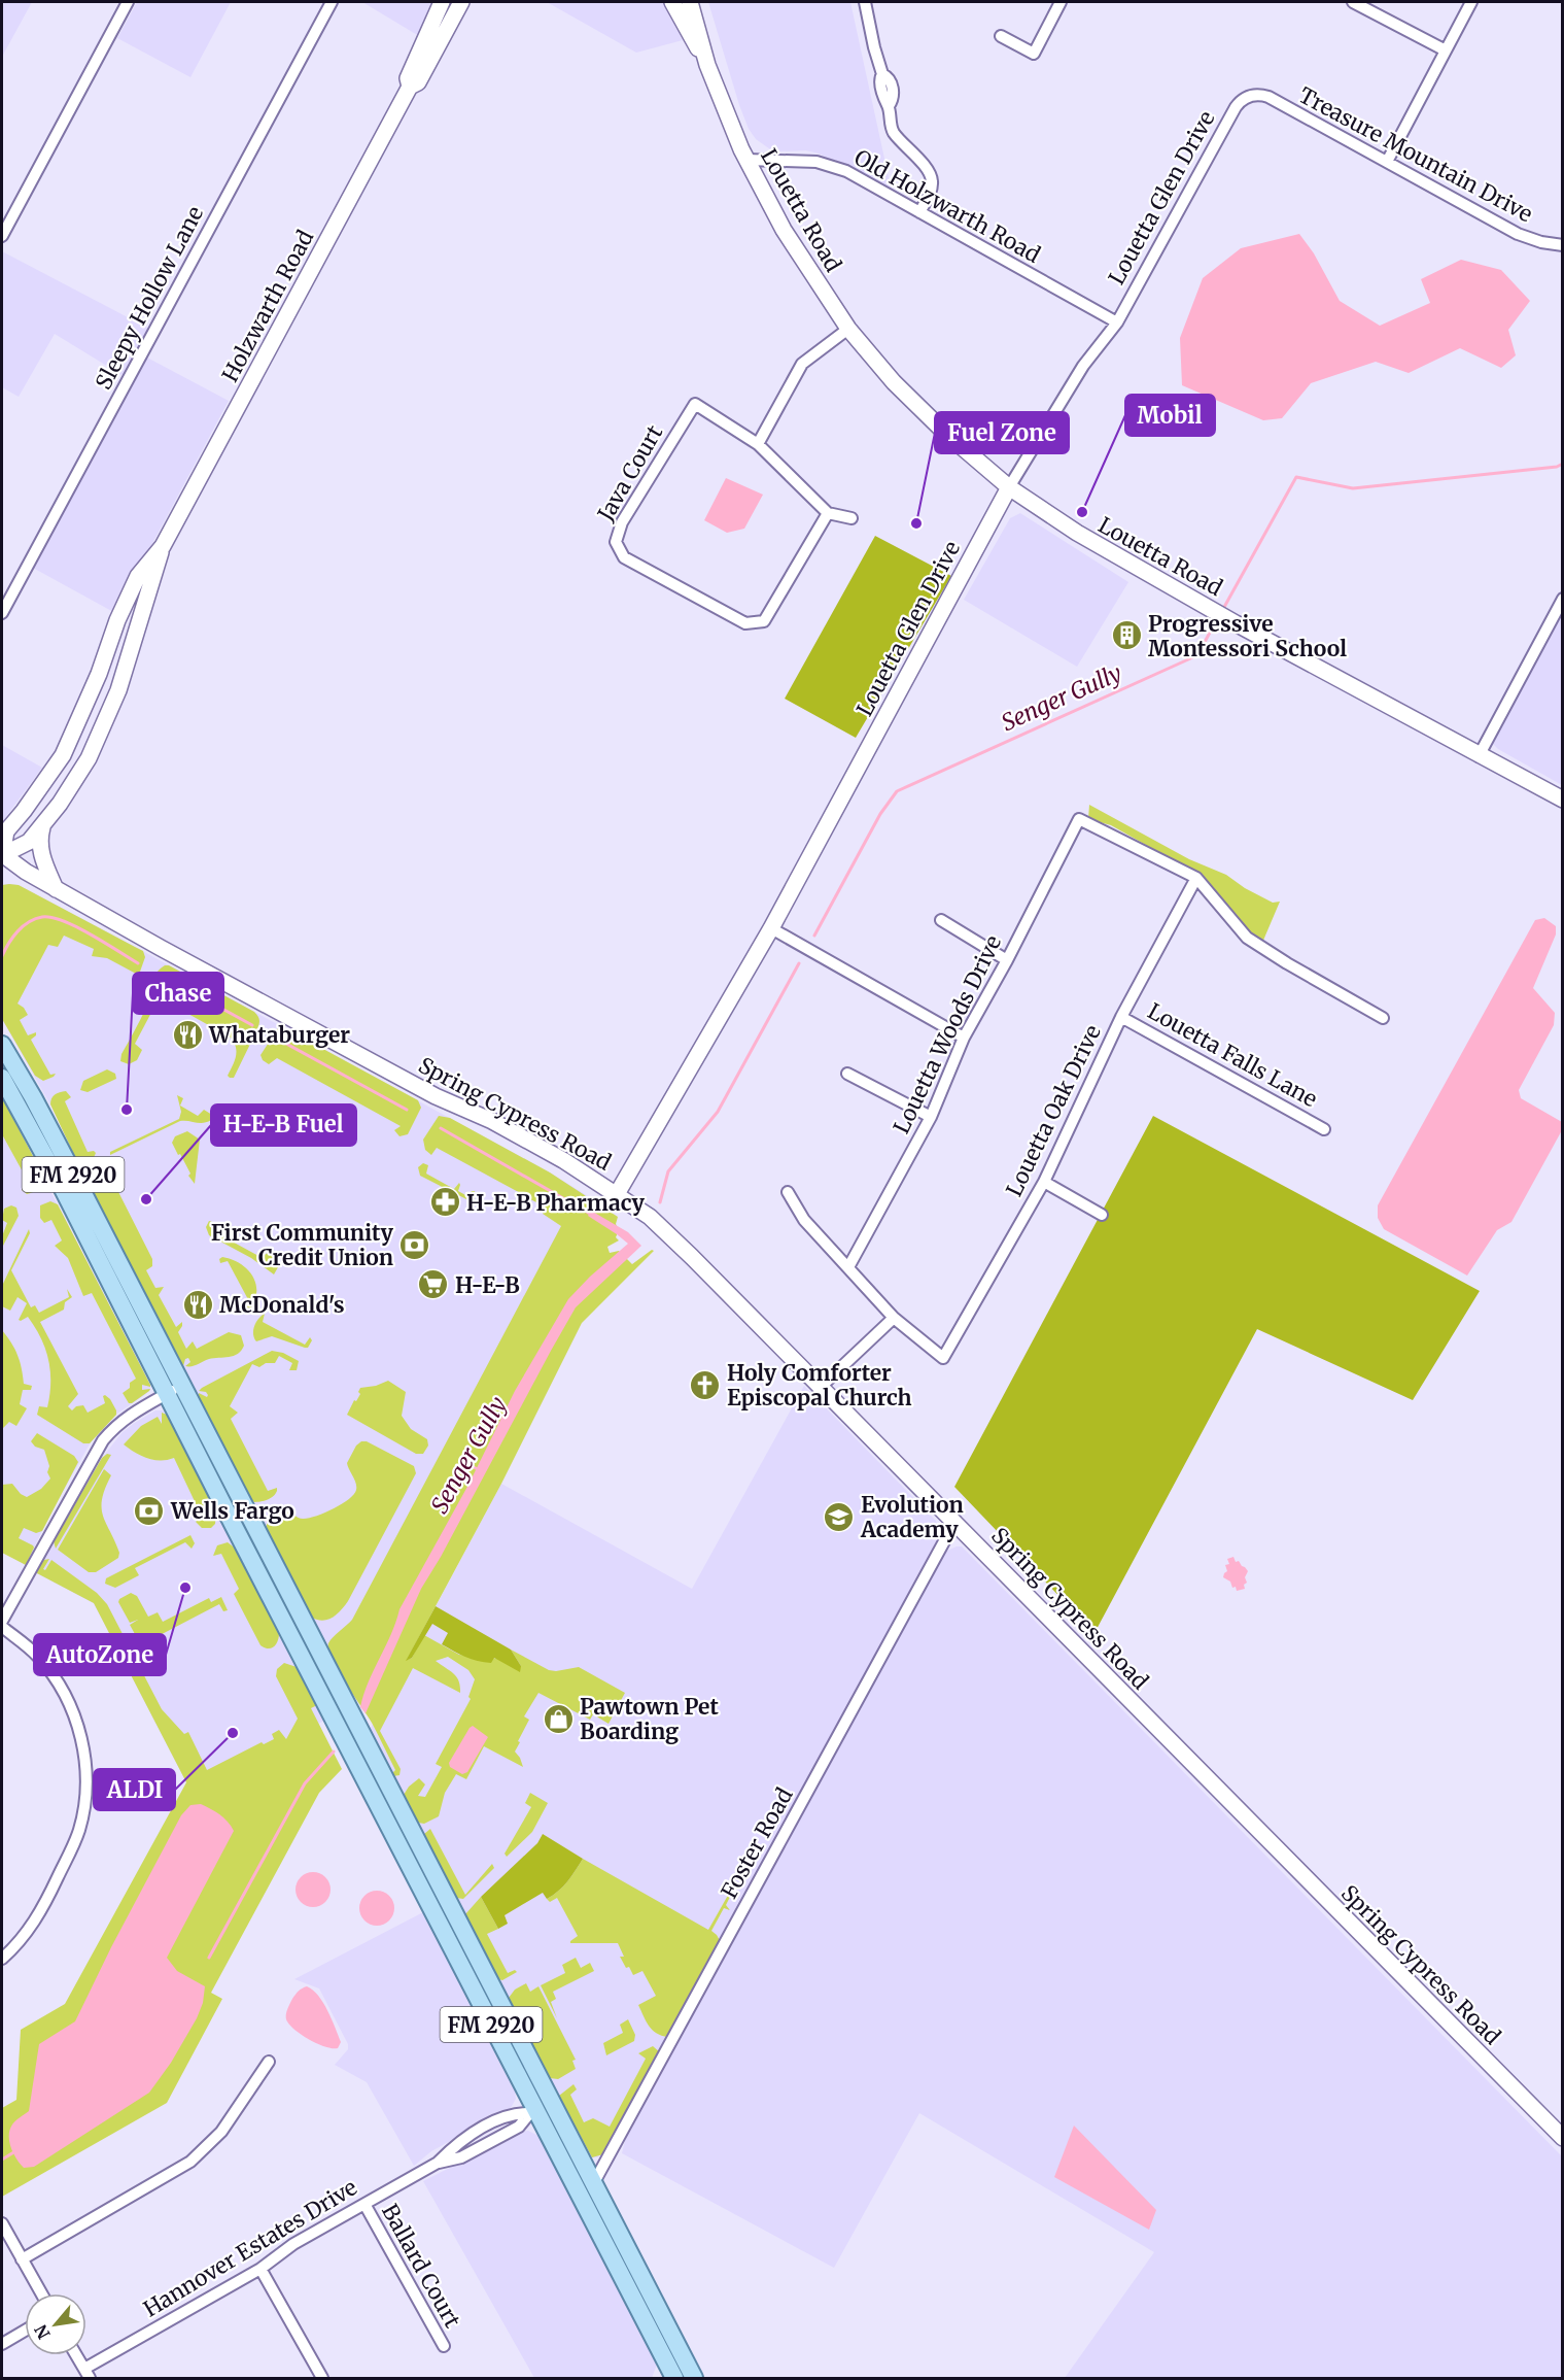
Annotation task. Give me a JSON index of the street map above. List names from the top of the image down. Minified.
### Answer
{"streets":{"main road":["Louetta Glen Drive","Louetta Road","Holzwarth Road","Spring Cypress Road","FM 2920"],"street":["Treasure Mountain Drive","Old Holzwarth Road","Sleepy Hollow Lane","Java Court","Louetta Woods Drive","Louetta Falls Lane","Louetta Oak Drive","Foster Road","Hannover Estates Drive","Ballard Court"]},"crossings":[["Treasure Mountain Drive","Louetta Glen Drive"],["Louetta Glen Drive","Old Holzwarth Road"],["Louetta Glen Drive","Louetta Road"],["Louetta Glen Drive","Spring Cypress Road"],["Old Holzwarth Road","Louetta Road"],["Holzwarth Road","Spring Cypress Road"],["Louetta Woods Drive","Louetta Oak Drive"],["Louetta Falls Lane","Louetta Oak Drive"],["Spring Cypress Road","Foster Road"],["FM 2920","Foster Road"],["FM 2920","Hannover Estates Drive"],["Hannover Estates Drive","Ballard Court"]],"water":["Senger Gully"],"places":{"other":["Mobil","Fuel Zone","Chase","H-E-B Fuel","AutoZone","ALDI"],"building":["Progressive Montessori School"],"restaurant":["Whataburger","McDonald's"],"pharmacy":["H-E-B Pharmacy"],"bank":["First Community Credit Union","Wells Fargo"],"supermarket":["H-E-B"],"church":["Holy Comforter Episcopal Church"],"school or university":["Evolution Academy"],"shop":["Pawtown Pet Boarding"]},"north":"bottom left"}
